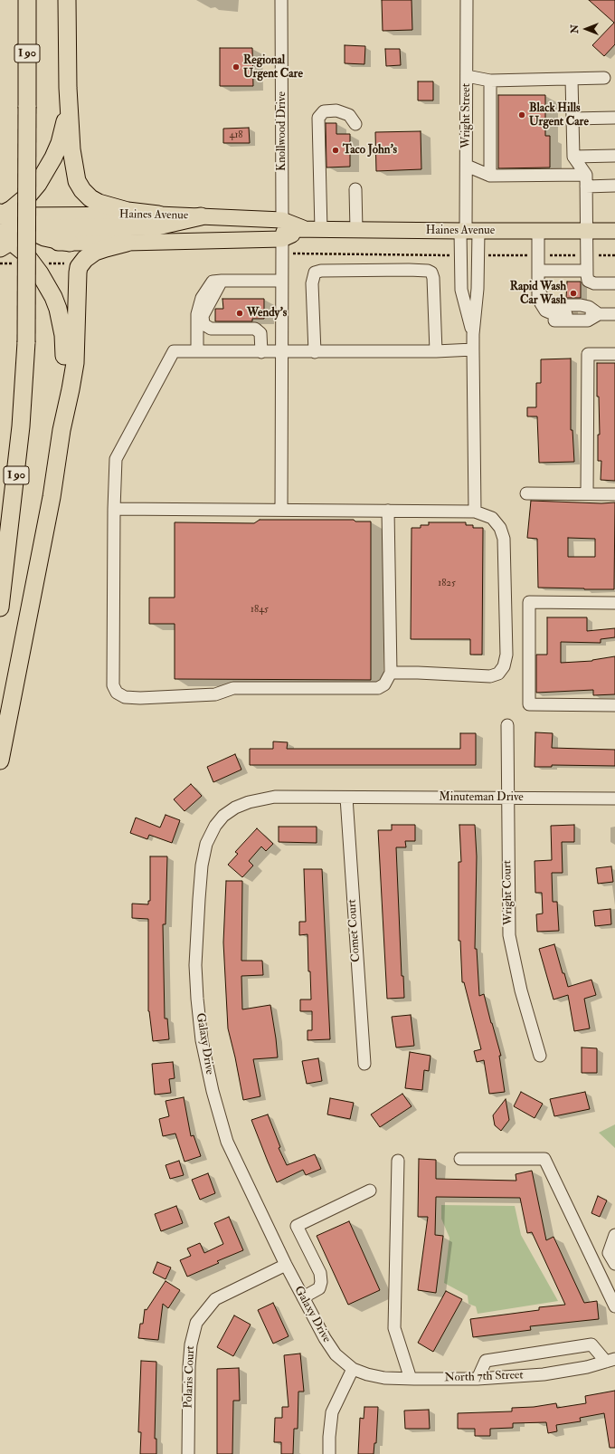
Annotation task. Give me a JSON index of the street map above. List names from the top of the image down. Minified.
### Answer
{"streets":{"highway":["I 90"],"main road":["Haines Avenue"],"street":["Wright Street","Knollwood Drive","Minuteman Drive","Wright Court","Comet Court","Galaxy Drive","Polaris Court","North 7th Street"]},"crossings":[["Wright Street","Haines Avenue"],["Knollwood Drive","Haines Avenue"],["Minuteman Drive","Wright Court"],["Minuteman Drive","Comet Court"],["Minuteman Drive","Galaxy Drive"],["Comet Court","Galaxy Drive"],["Galaxy Drive","Polaris Court"],["Galaxy Drive","North 7th Street"]],"places":["Regional Urgent Care","Black Hills Urgent Care","Taco John's","Rapid Wash Car Wash","Wendy's"],"house_numbers":["418","1825","1845"],"north":"left"}
